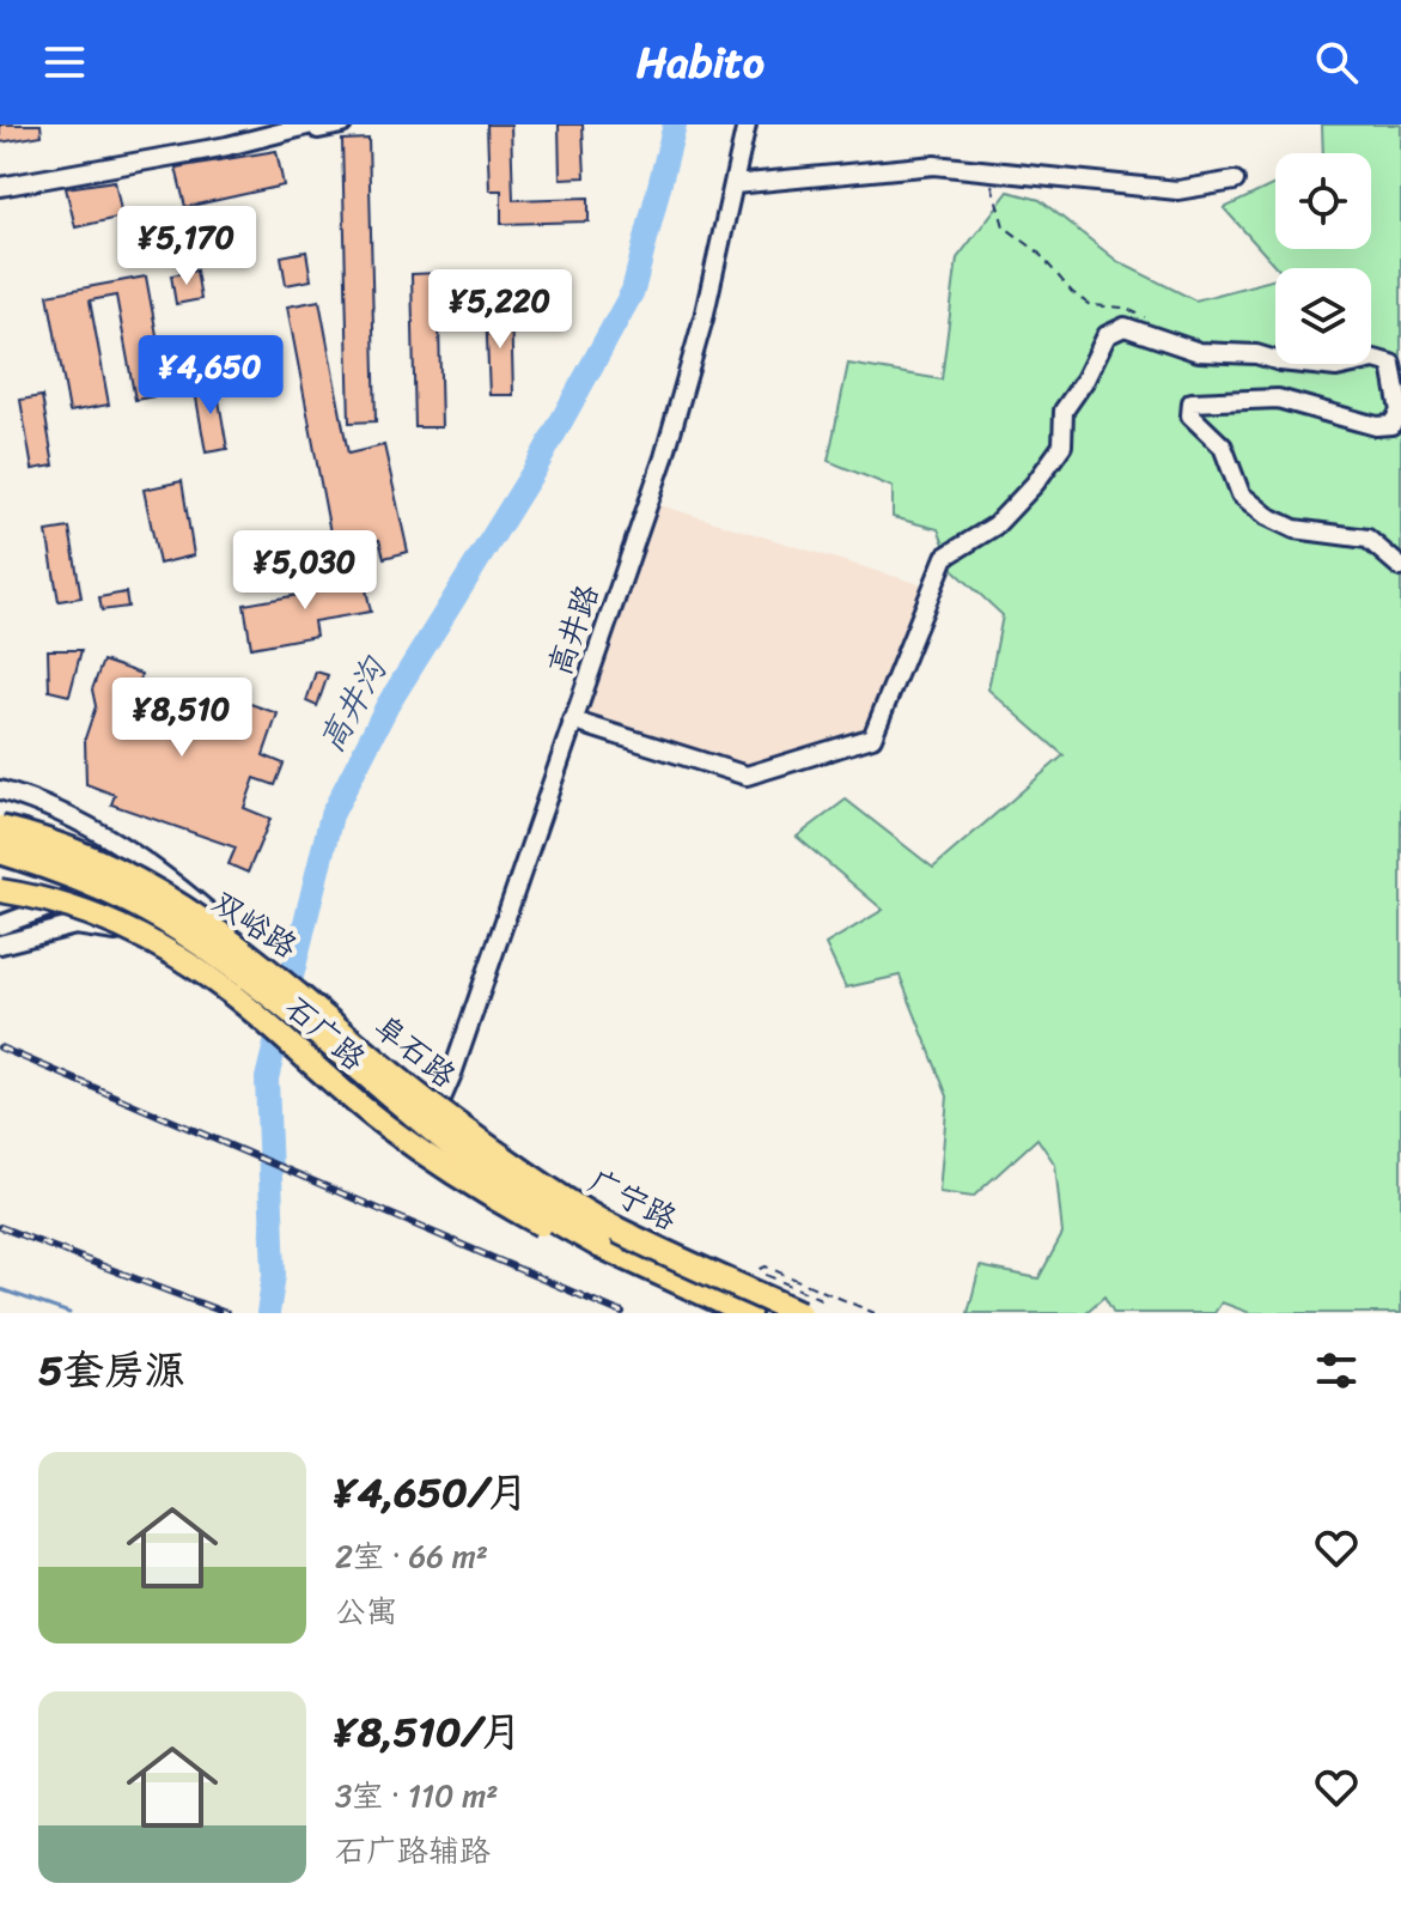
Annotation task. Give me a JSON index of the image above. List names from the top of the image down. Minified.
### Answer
{"streets":{"highway":["阜石路"],"main road":["石广路"],"street":["高井路","双峪路","广宁路"]},"crossings":[["高井路","双峪路"],["高井路","广宁路"],["双峪路","广宁路"],["石广路","阜石路"]],"water":["高井沟"],"page":{"header":"Habito","price":["¥5,170","¥5,220","¥4,650","¥5,030","¥8,510"],"heading":"5套房源","list":[{"name":"¥4,650/月","note":"2室 · 66 m² · 公寓"},{"name":"¥8,510/月","note":"3室 · 110 m² · 石广路辅路"}]}}
